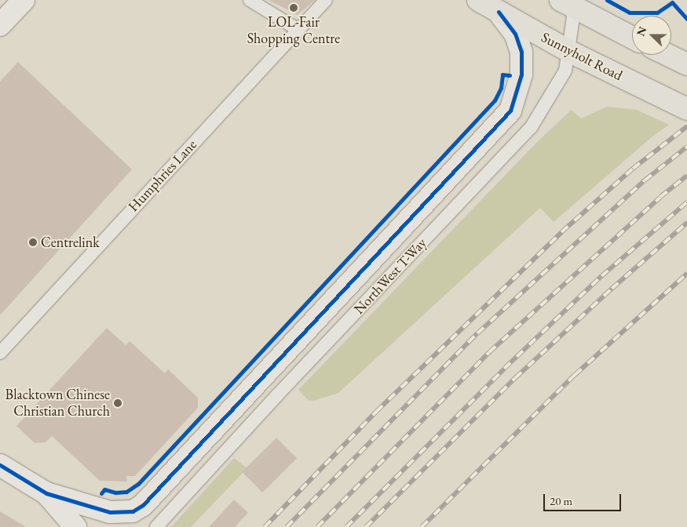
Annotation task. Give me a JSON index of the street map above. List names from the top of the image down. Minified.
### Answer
{"streets":{"main road":["Sunnyholt Road"],"lane":["Humphries Lane","NorthWest T-Way"]},"crossings":[["Sunnyholt Road","NorthWest T-Way"]],"places":["LOL-Fair Shopping Centre","Centrelink","Blacktown Chinese Christian Church"],"scale_bar":"20 m","north":"left"}
